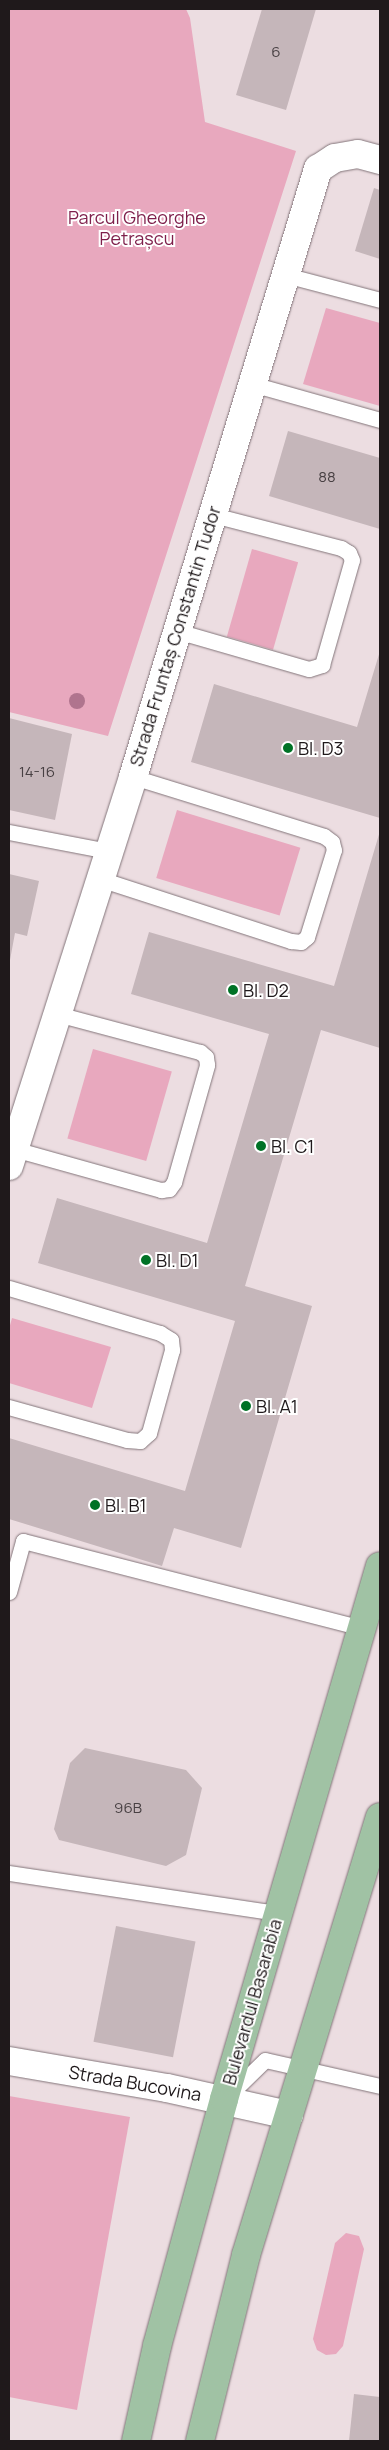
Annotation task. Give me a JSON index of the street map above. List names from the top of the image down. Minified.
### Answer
{"streets":{"main road":["Bulevardul Basarabia"],"street":["Strada Fruntaș Constantin Tudor","Strada Bucovina"]},"crossings":[["Bulevardul Basarabia","Strada Bucovina"]],"parks":["Parcul Gheorghe Petrașcu"],"places":["Bl. D3","Bl. D2","Bl. C1","Bl. D1","Bl. A1","Bl. B1"],"house_numbers":["6","88","14-16","96B"]}
